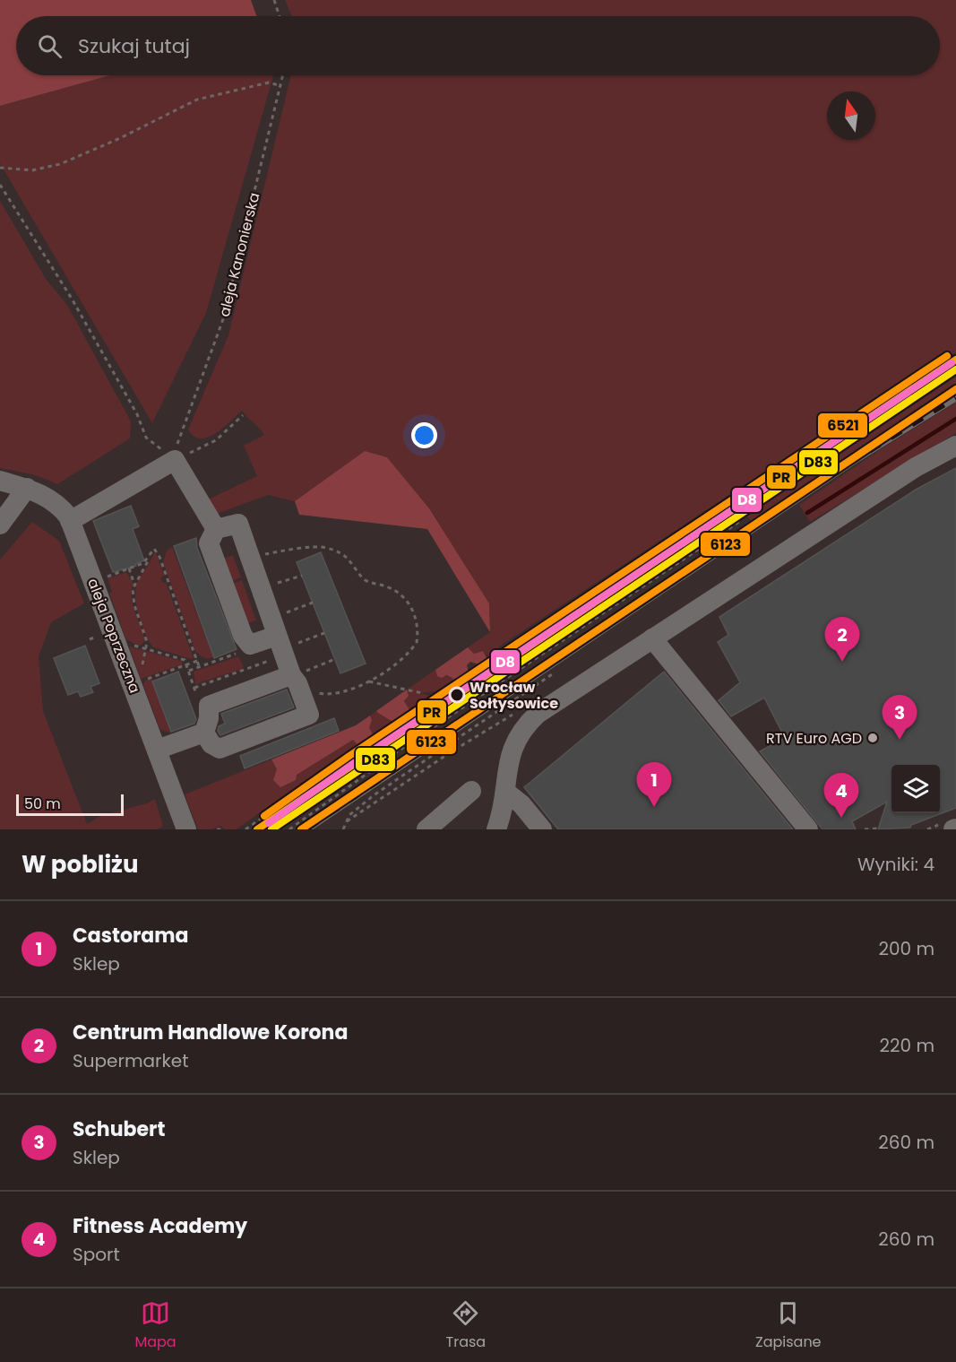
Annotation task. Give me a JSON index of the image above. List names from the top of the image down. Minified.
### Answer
{"streets":{"street":["aleja Poprzeczna"],"path":["aleja Kanonierska"]},"places":["Wrocław Sołtysowice","RTV Euro AGD"],"lines":["transit line 6521","transit line PR","transit line D8","transit line D83","transit line 6123"],"scale_bar":"50 m","north":"top","page":{"search":"Szukaj tutaj","pins":["2","3","1","4"],"scale":"50 m","heading":["W pobliżu","Wyniki: 4"],"list":[{"mark":"1","name":"Castorama","note":"Sklep","value":"200 m"},{"mark":"2","name":"Centrum Handlowe Korona","note":"Supermarket","value":"220 m"},{"mark":"3","name":"Schubert","note":"Sklep","value":"260 m"},{"mark":"4","name":"Fitness Academy","note":"Sport","value":"260 m"}],"nav":["Mapa","Trasa","Zapisane"]}}
